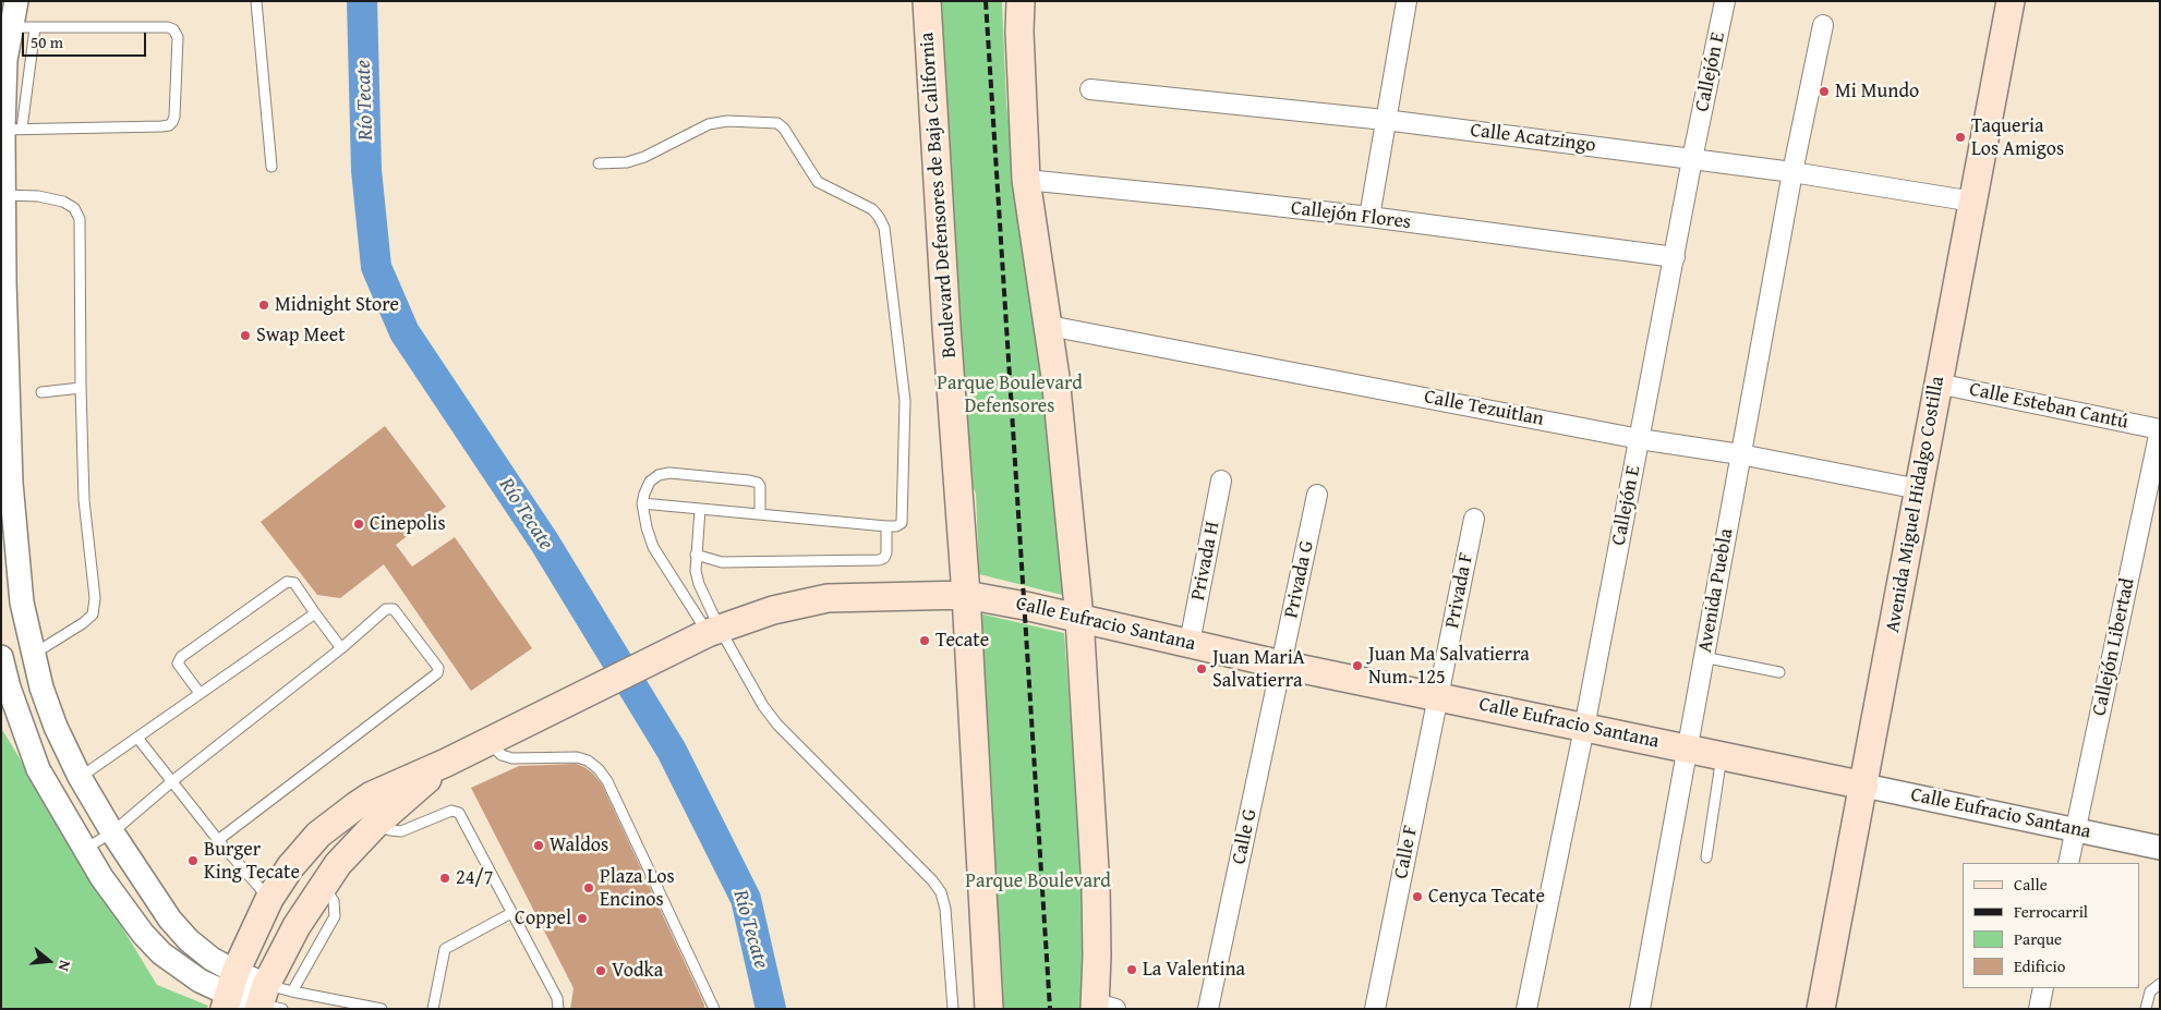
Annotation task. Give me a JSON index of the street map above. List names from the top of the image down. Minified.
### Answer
{"streets":{"main road":["Boulevard Defensores de Baja California","Avenida Miguel Hidalgo Costilla","Calle Eufracio Santana"],"street":["Callejón E","Calle Acatzingo","Callejón Flores","Calle Esteban Cantú","Calle Tezuitlan","Privada H","Privada G","Privada F","Avenida Puebla","Callejón Libertad","Calle G","Calle F"]},"crossings":[["Callejón E","Calle Acatzingo"],["Callejón E","Callejón Flores"],["Callejón E","Calle Tezuitlan"],["Callejón E","Calle Eufracio Santana"],["Calle Acatzingo","Avenida Miguel Hidalgo Costilla"],["Calle Acatzingo","Avenida Puebla"],["Boulevard Defensores de Baja California","Calle Eufracio Santana"],["Calle Esteban Cantú","Avenida Miguel Hidalgo Costilla"],["Calle Esteban Cantú","Callejón Libertad"],["Calle Tezuitlan","Avenida Miguel Hidalgo Costilla"],["Calle Tezuitlan","Avenida Puebla"],["Avenida Miguel Hidalgo Costilla","Calle Eufracio Santana"],["Privada H","Calle Eufracio Santana"],["Privada G","Calle Eufracio Santana"],["Privada G","Calle G"],["Privada F","Calle Eufracio Santana"],["Privada F","Calle F"],["Avenida Puebla","Calle Eufracio Santana"],["Calle Eufracio Santana","Callejón Libertad"],["Calle Eufracio Santana","Calle G"],["Calle Eufracio Santana","Calle F"]],"water":["Río Tecate"],"parks":["Parque Boulevard Defensores","Parque Boulevard"],"places":["Mi Mundo","Taqueria Los Amigos","Midnight Store","Swap Meet","Cinepolis","Tecate","Juan Ma Salvatierra Num. 125","Juan MariA Salvatierra","Waldos","Burger King Tecate","24/7","Plaza Los Encinos","Cenyca Tecate","Coppel","La Valentina","Vodka"],"legend":["Calle","Ferrocarril","Parque","Edificio"],"scale_bar":"50 m","north":"right"}
